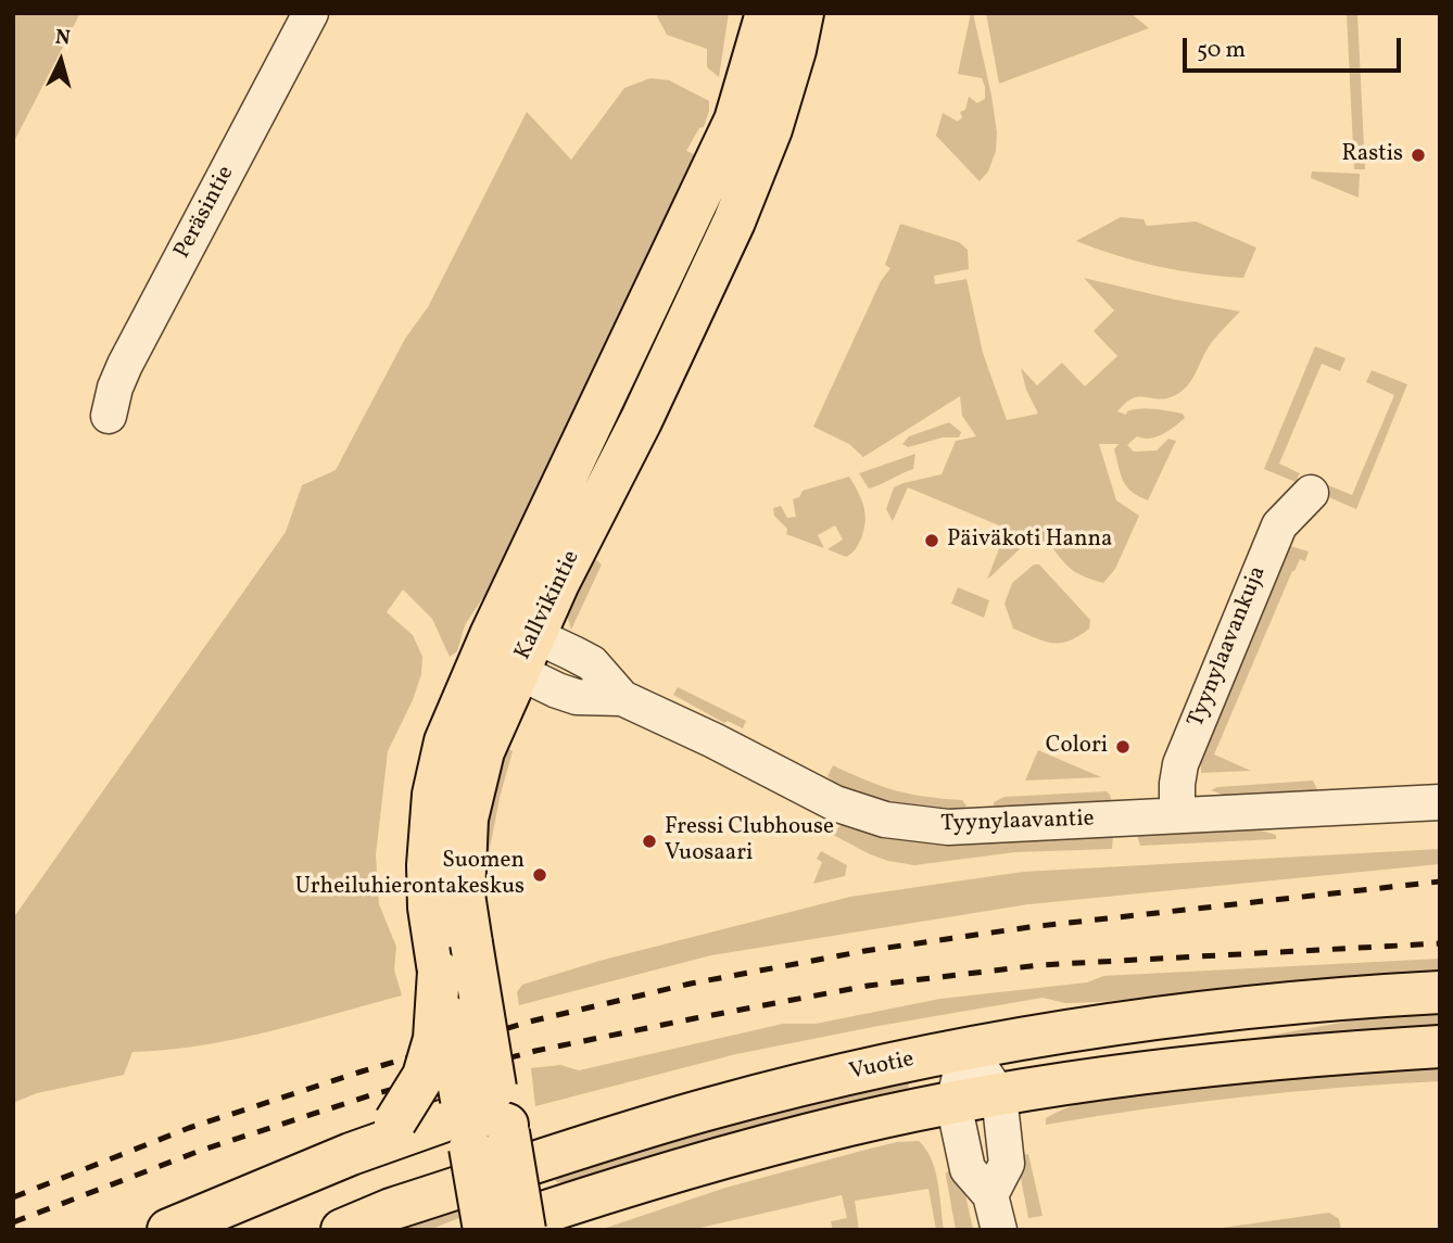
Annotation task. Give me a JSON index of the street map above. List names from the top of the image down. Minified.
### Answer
{"streets":{"main road":["Kallvikintie","Vuotie"],"street":["Peräsintie","Tyynylaavankuja","Tyynylaavantie"]},"crossings":[["Kallvikintie","Tyynylaavantie"],["Tyynylaavankuja","Tyynylaavantie"]],"places":["Rastis","Päiväkoti Hanna","Colori","Fressi Clubhouse Vuosaari","Suomen Urheiluhierontakeskus"],"scale_bar":"50 m","north":"top"}
